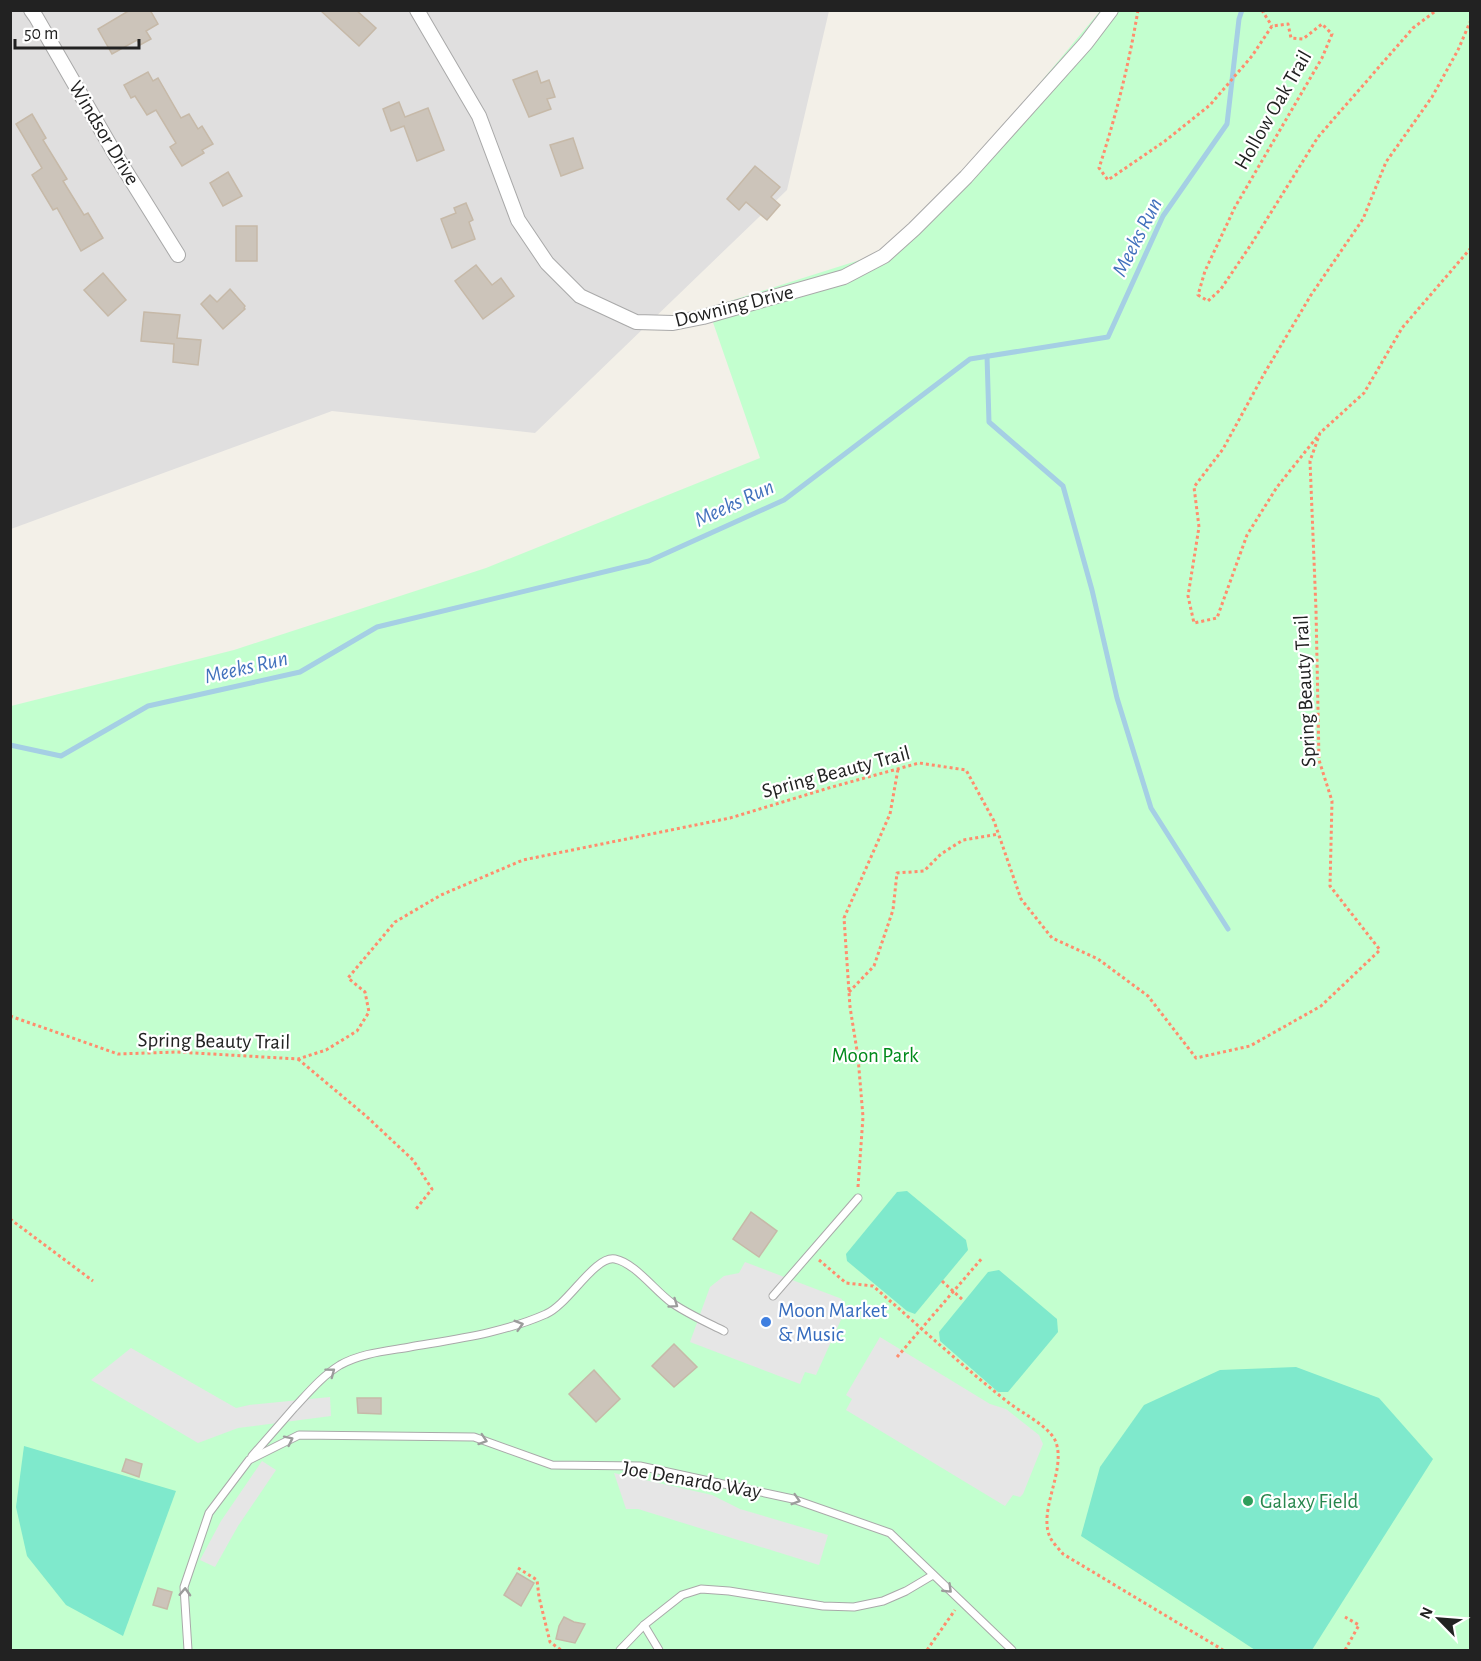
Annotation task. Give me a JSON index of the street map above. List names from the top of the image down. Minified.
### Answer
{"streets":{"street":["Windsor Drive","Downing Drive"],"lane":["Joe Denardo Way"],"path":["Hollow Oak Trail","Spring Beauty Trail"]},"one_way":["Joe Denardo Way"],"water":["Meeks Run"],"parks":["Moon Park"],"places":["Moon Market & Music","Galaxy Field"],"scale_bar":"50 m","north":"top left"}
